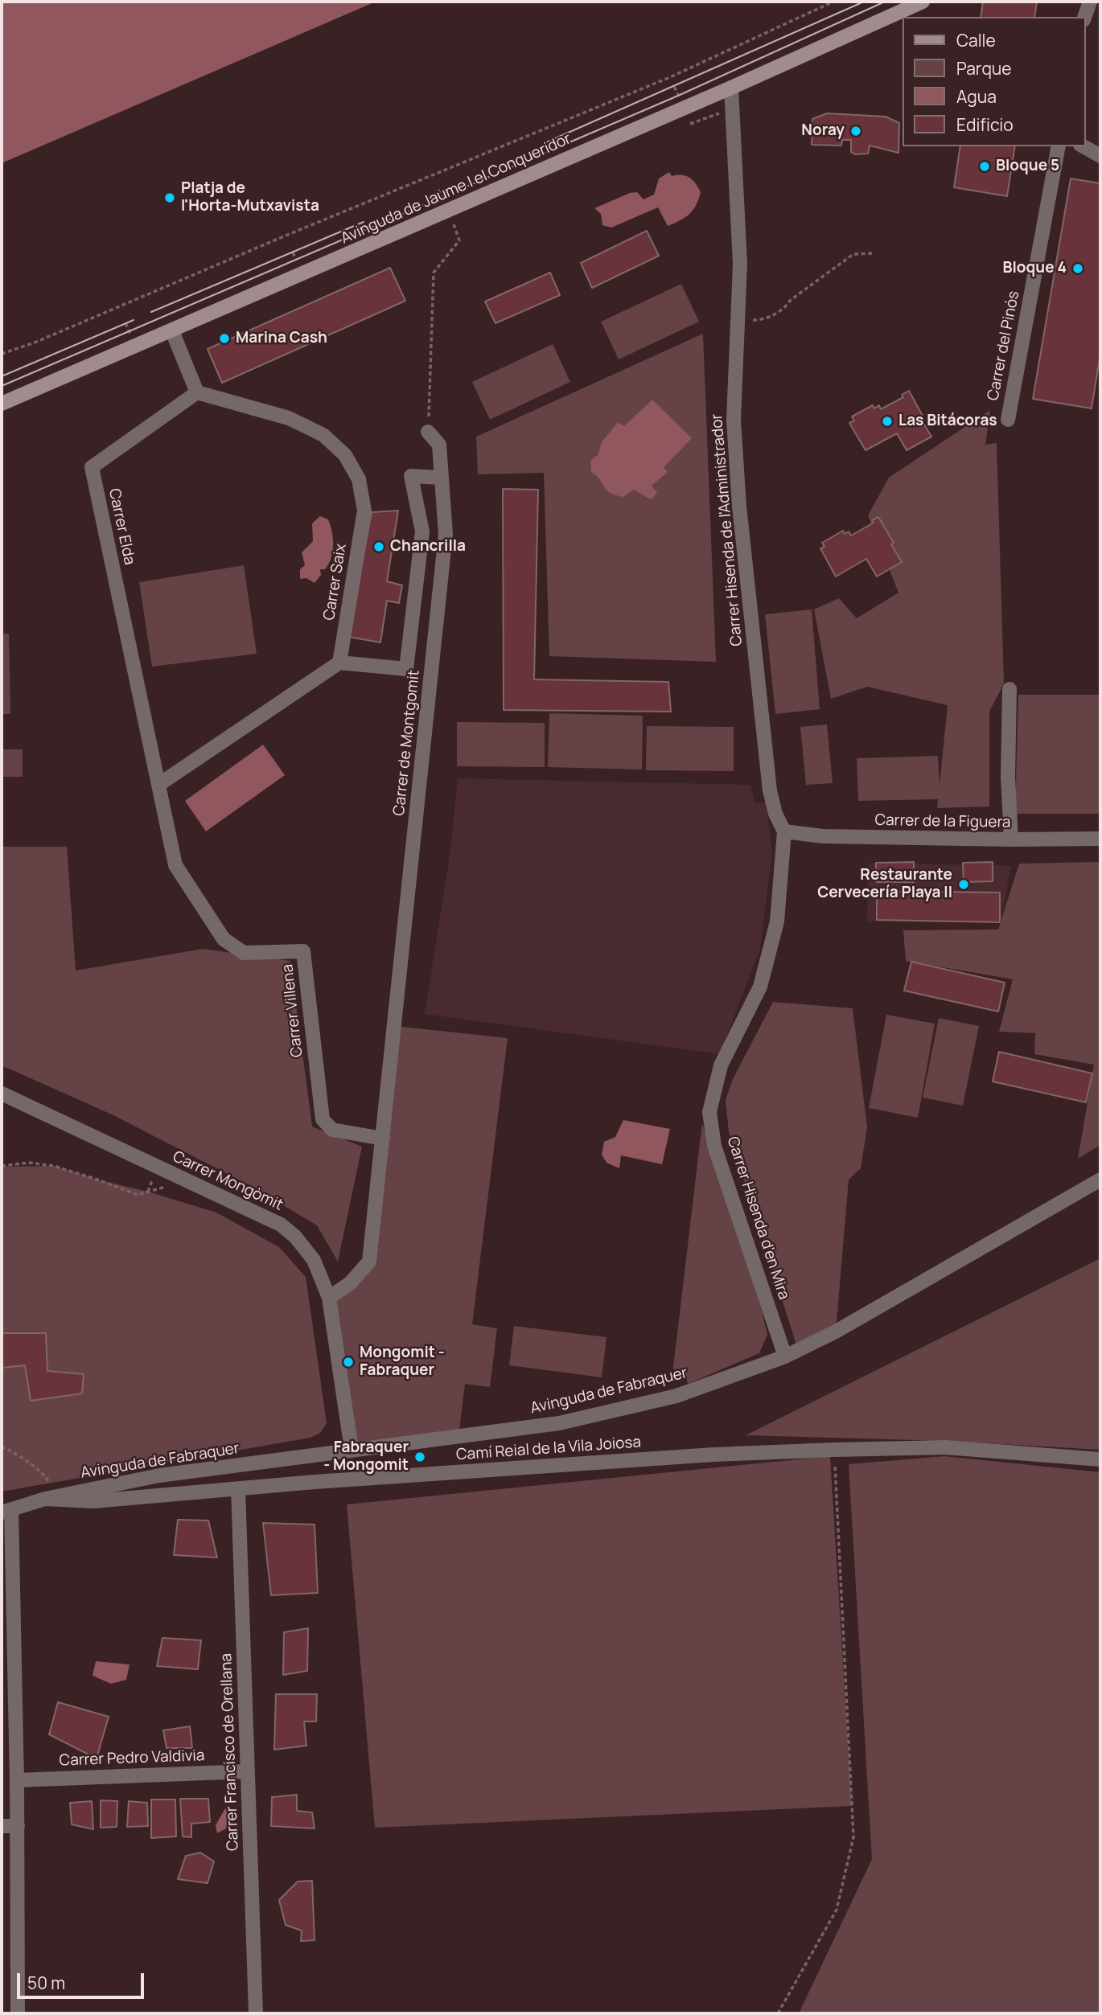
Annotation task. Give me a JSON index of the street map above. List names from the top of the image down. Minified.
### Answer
{"streets":{"street":["Avinguda de Jaume I el Conqueridor","Carrer del Pinós","Carrer Elda","Carrer Hisenda de l'Administrador","Carrer Saix","Carrer de Montgomit","Carrer de la Figuera","Carrer Villena","Carrer Mongòmit","Carrer Hisenda d'en Mira","Avinguda de Fabraquer","Camí Reial de la Vila Joiosa","Carrer Francisco de Orellana","Carrer Pedro Valdivia"]},"crossings":[["Avinguda de Jaume I el Conqueridor","Carrer Hisenda de l'Administrador"],["Carrer Elda","Carrer Saix"],["Carrer Elda","Carrer Villena"],["Carrer Hisenda de l'Administrador","Carrer de la Figuera"],["Carrer Hisenda de l'Administrador","Carrer Hisenda d'en Mira"],["Carrer de Montgomit","Carrer Villena"],["Carrer de Montgomit","Carrer Mongòmit"],["Carrer de la Figuera","Carrer Hisenda d'en Mira"],["Carrer Mongòmit","Avinguda de Fabraquer"],["Carrer Hisenda d'en Mira","Avinguda de Fabraquer"],["Avinguda de Fabraquer","Camí Reial de la Vila Joiosa"],["Camí Reial de la Vila Joiosa","Carrer Francisco de Orellana"],["Carrer Francisco de Orellana","Carrer Pedro Valdivia"]],"places":["Noray","Bloque 5","Platja de l'Horta-Mutxavista","Bloque 4","Marina Cash","Las Bitácoras","Chancrilla","Restaurante Cervecería Playa II","Mongomit - Fabraquer","Fabraquer - Mongomit"],"legend":["Calle","Parque","Agua","Edificio"],"scale_bar":"50 m"}
